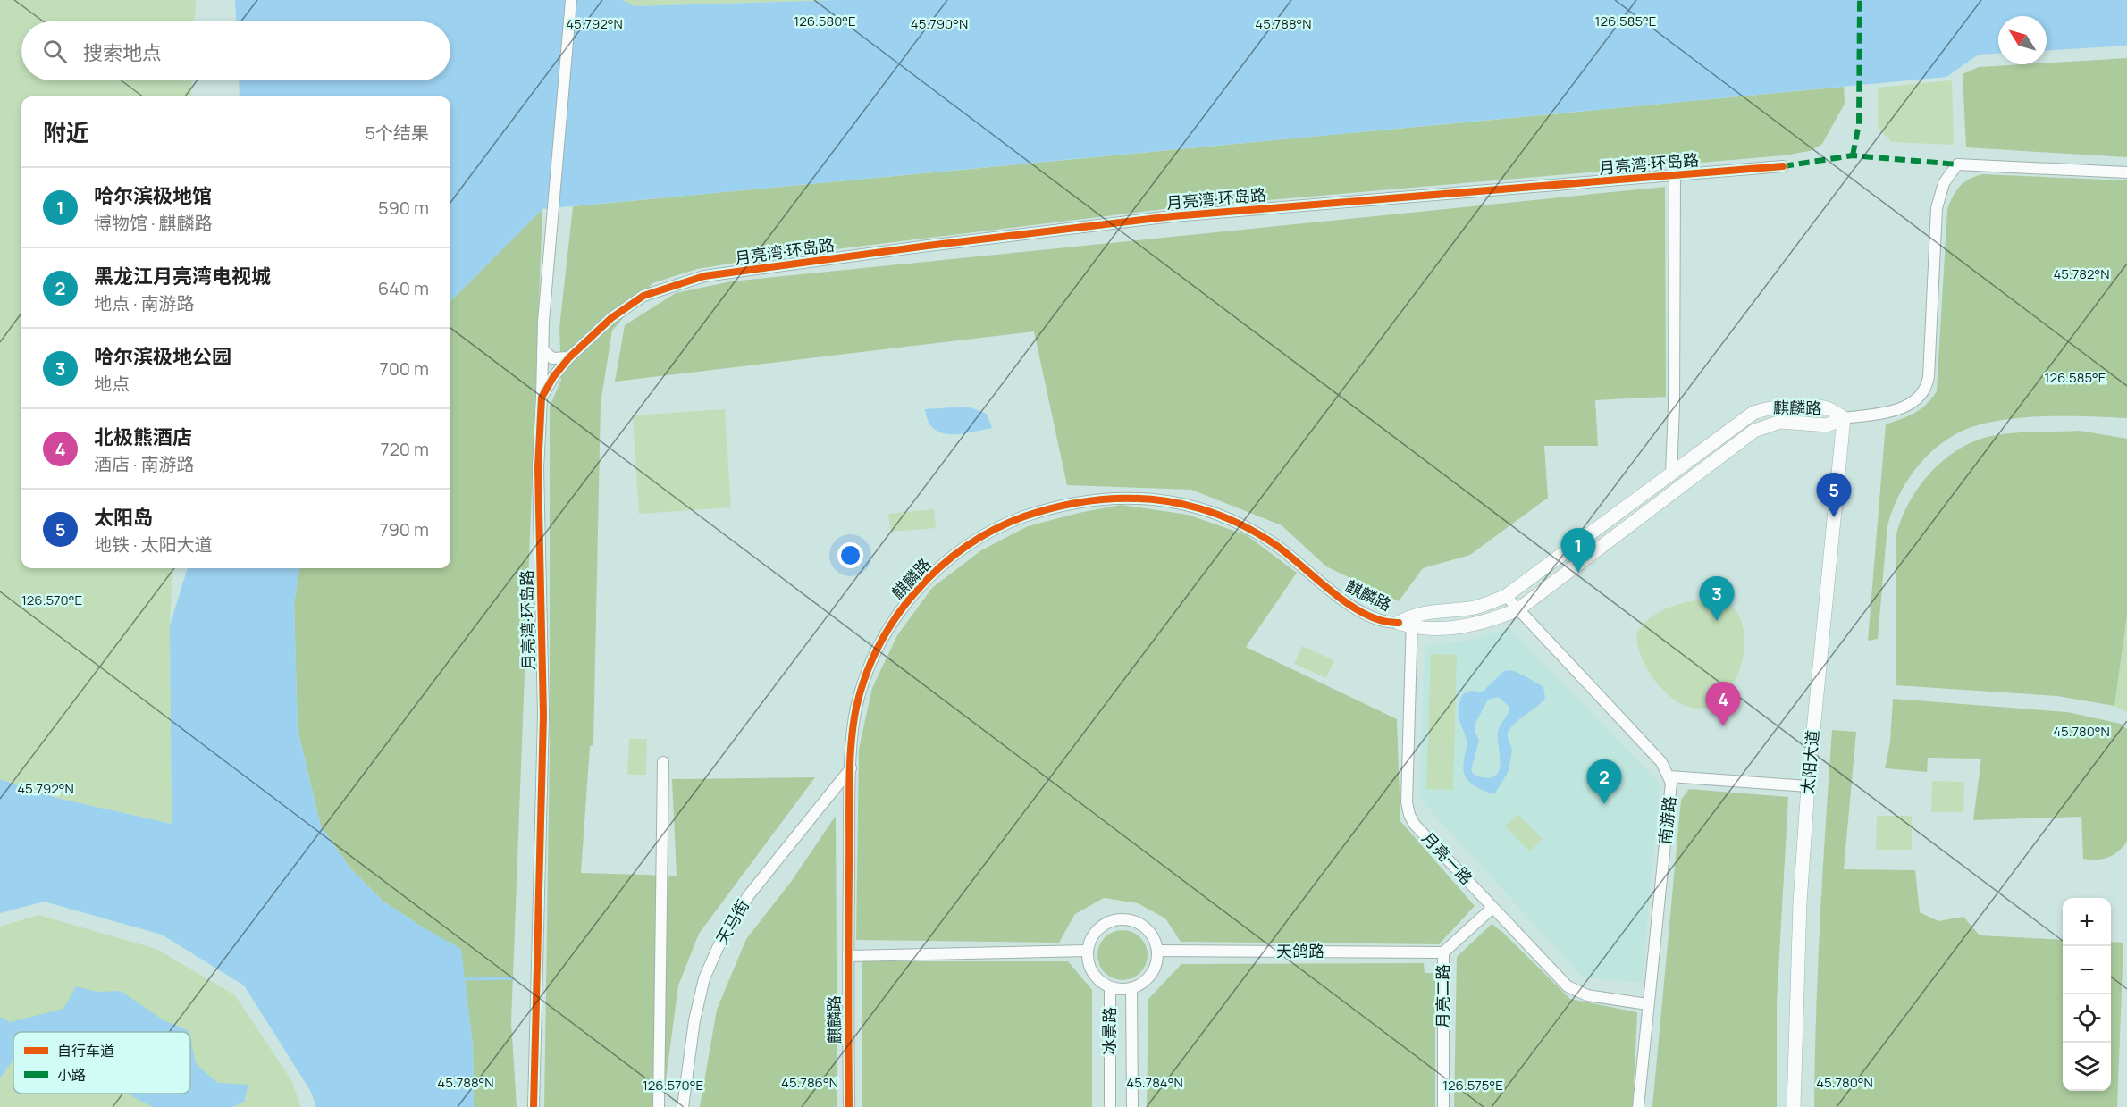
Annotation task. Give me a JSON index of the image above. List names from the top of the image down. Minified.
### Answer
{"streets":{"main road":["麒麟路","太阳大道"],"street":["月亮湾·环岛路","南游路","月亮一路","天马街","天鸽路","月亮二路","冰景路"]},"crossings":[["麒麟路","太阳大道"],["麒麟路","南游路"],["麒麟路","月亮一路"],["麒麟路","天马街"],["南游路","月亮一路"],["月亮一路","月亮二路"],["天鸽路","月亮二路"],["天鸽路","冰景路"]],"legend":["自行车道","小路"],"north":"top left","page":{"search":"搜索地点","heading":["附近","5个结果"],"list":[{"mark":"1","name":"哈尔滨极地馆","note":"博物馆 · 麒麟路","value":"590 m"},{"mark":"2","name":"黑龙江月亮湾电视城","note":"地点 · 南游路","value":"640 m"},{"mark":"3","name":"哈尔滨极地公园","note":"地点","value":"700 m"},{"mark":"4","name":"北极熊酒店","note":"酒店 · 南游路","value":"720 m"},{"mark":"5","name":"太阳岛","note":"地铁 · 太阳大道","value":"790 m"}],"pins":["5","1","3","4","2"],"map_buttons":["+","−"]},"coordinates":["126.580°E","126.585°E","45.792°N","45.790°N","45.788°N","45.782°N","126.570°E","45.780°N","45.786°N","45.784°N","126.575°E"]}
